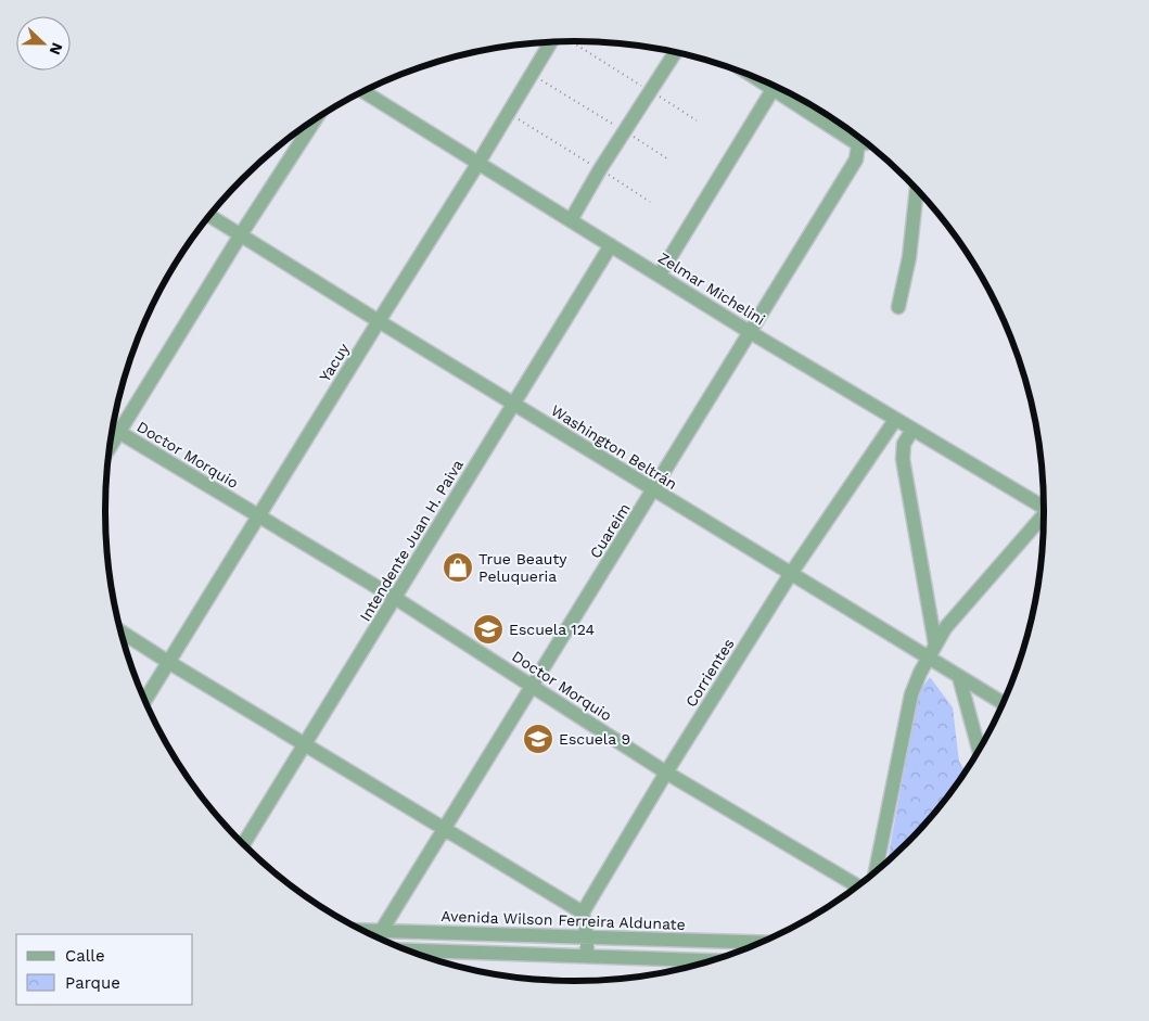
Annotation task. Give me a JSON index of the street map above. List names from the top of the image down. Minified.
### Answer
{"streets":{"street":["Zelmar Michelini","Yacuy","Washington Beltrán","Doctor Morquio","Cuareim","Intendente Juan H. Paiva","Corrientes","Avenida Wilson Ferreira Aldunate"]},"crossings":[["Zelmar Michelini","Yacuy"],["Zelmar Michelini","Cuareim"],["Zelmar Michelini","Intendente Juan H. Paiva"],["Zelmar Michelini","Corrientes"],["Yacuy","Washington Beltrán"],["Yacuy","Doctor Morquio"],["Washington Beltrán","Cuareim"],["Washington Beltrán","Intendente Juan H. Paiva"],["Washington Beltrán","Corrientes"],["Doctor Morquio","Cuareim"],["Doctor Morquio","Intendente Juan H. Paiva"],["Doctor Morquio","Corrientes"],["Cuareim","Avenida Wilson Ferreira Aldunate"]],"places":{"shop":["True Beauty Peluqueria"],"school or university":["Escuela 124","Escuela 9"]},"legend":["Calle","Parque"],"north":"right"}
